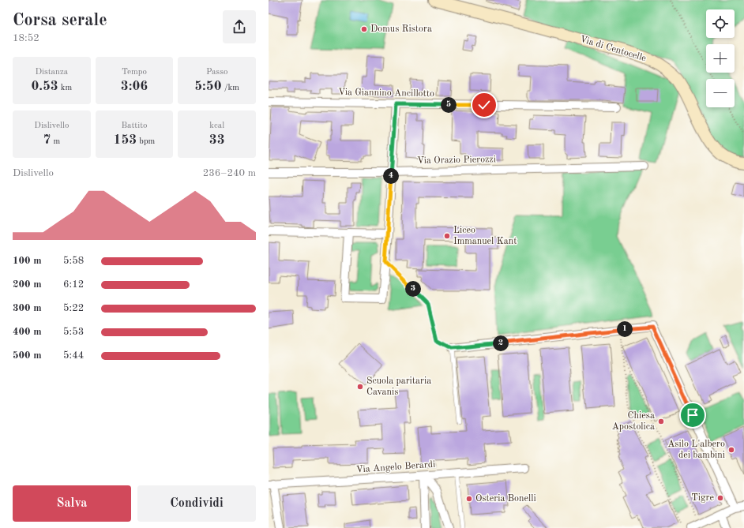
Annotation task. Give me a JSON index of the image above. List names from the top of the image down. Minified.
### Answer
{"streets":{"street":["Via di Centocelle","Via Giannino Ancillotto","Via Orazio Pierozzi","Via Angelo Berardi"]},"places":["Domus Ristora","Liceo Immanuel Kant","Scuola paritaria Cavanis","Chiesa Apostolica","Asilo L'albero dei bambini","Tigre","Osteria Bonelli"],"page":{"heading":["Corsa serale","18:52"],"map_buttons":["+","−"],"stats":[["Distanza","0.53 km"],["Tempo","3:06"],["Passo","5:50 /km"],["Dislivello","7 m"],["Battito","153 bpm"],["kcal","33"]],"pins":["5","4","3","1","2"],"chart":["Dislivello","236–240 m"],"list":[{"name":"100 m","note":"5:58"},{"name":"200 m","note":"6:12"},{"name":"300 m","note":"5:22"},{"name":"400 m","note":"5:53"},{"name":"500 m","note":"5:44"}],"buttons":["Salva","Condividi"]}}
